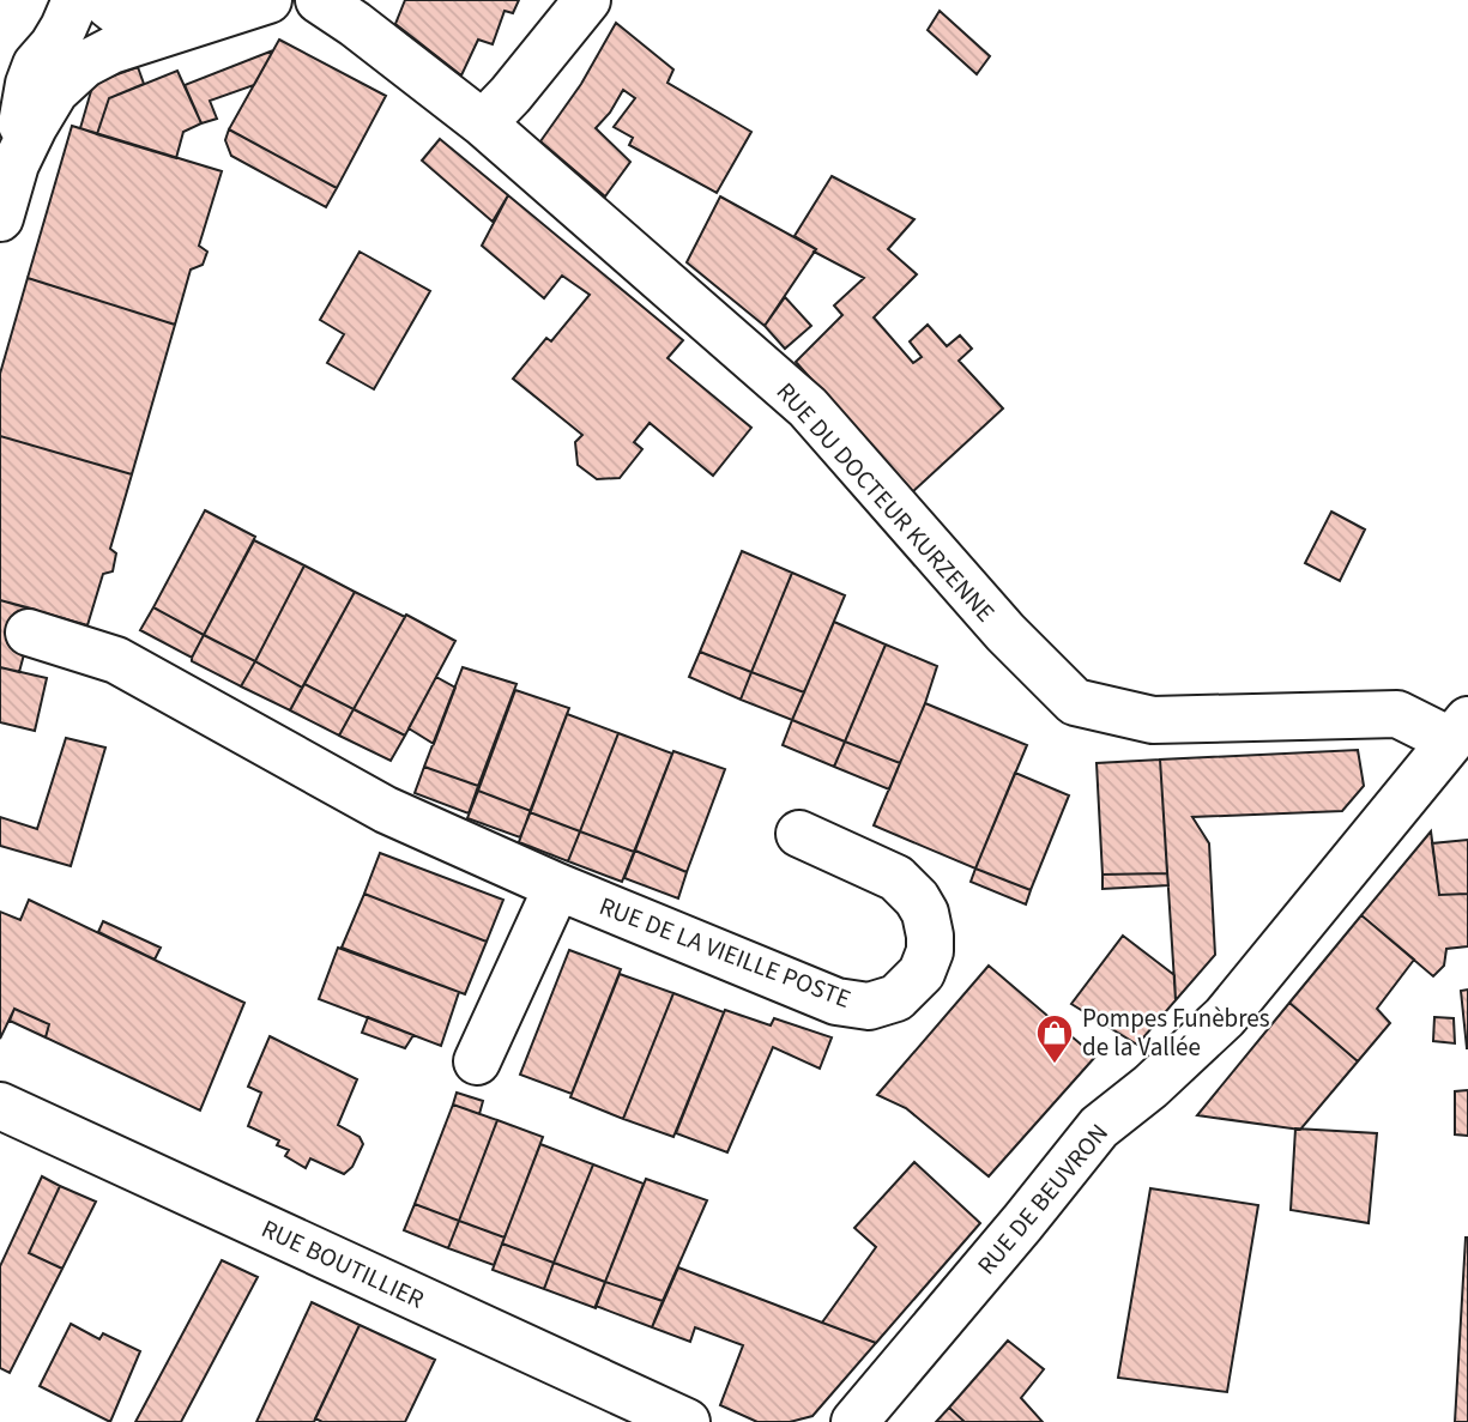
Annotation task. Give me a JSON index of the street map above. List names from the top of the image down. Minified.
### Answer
{"streets":{"street":["RUE DU DOCTEUR KURZENNE","RUE DE LA VIEILLE POSTE","RUE DE BEUVRON","RUE BOUTILLIER"]},"crossings":[["RUE DU DOCTEUR KURZENNE","RUE DE BEUVRON"]],"places":{"shop":["Pompes Funèbres de la Vallée"]}}
